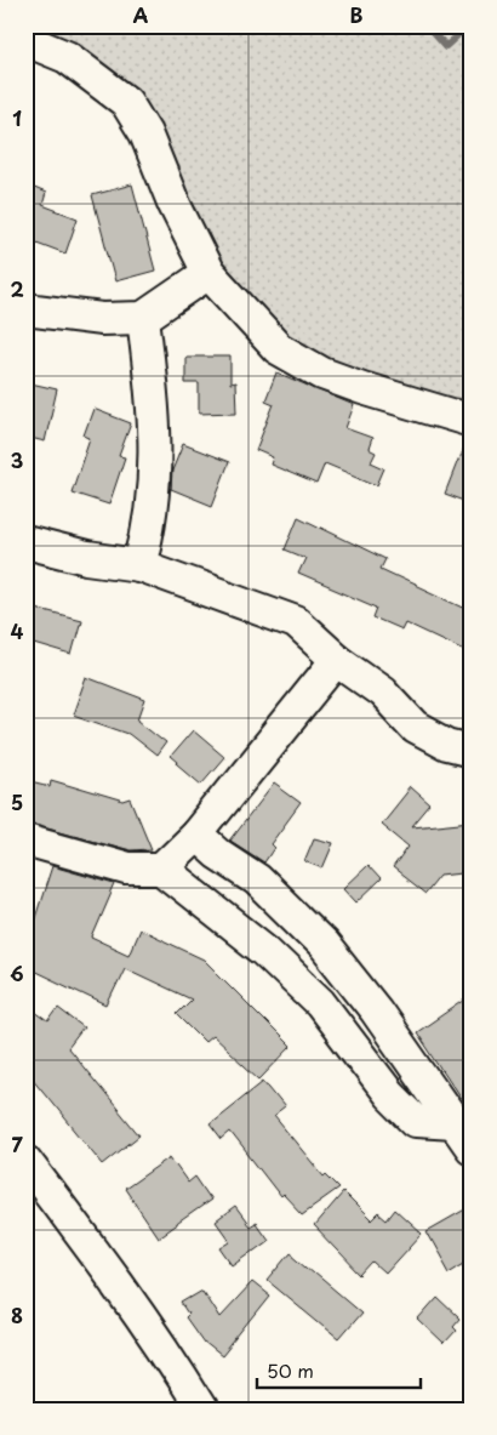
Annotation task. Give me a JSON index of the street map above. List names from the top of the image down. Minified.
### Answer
{"scale_bar":"50 m","grid":{"columns":["A","B"],"rows":["1","2","3","4","5","6","7","8"]}}
